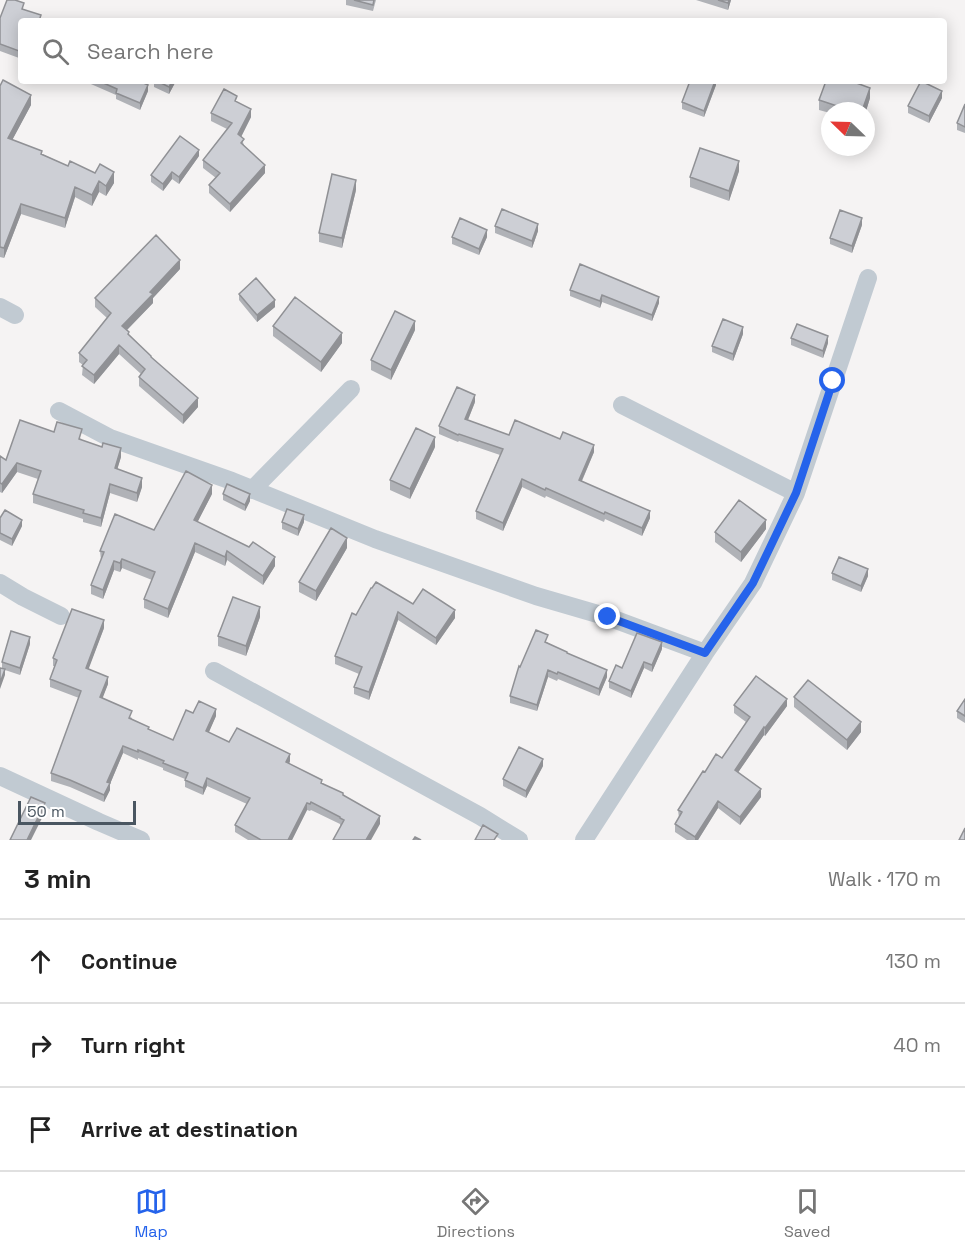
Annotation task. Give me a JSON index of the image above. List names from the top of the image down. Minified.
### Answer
{"scale_bar":"50 m","north":"top left","page":{"search":"Search here","scale":"50 m","heading":["3 min","Walk · 170 m"],"list":[["Continue","130 m"],["Turn right","40 m"],"Arrive at destination"],"nav":["Map","Directions","Saved"]}}
